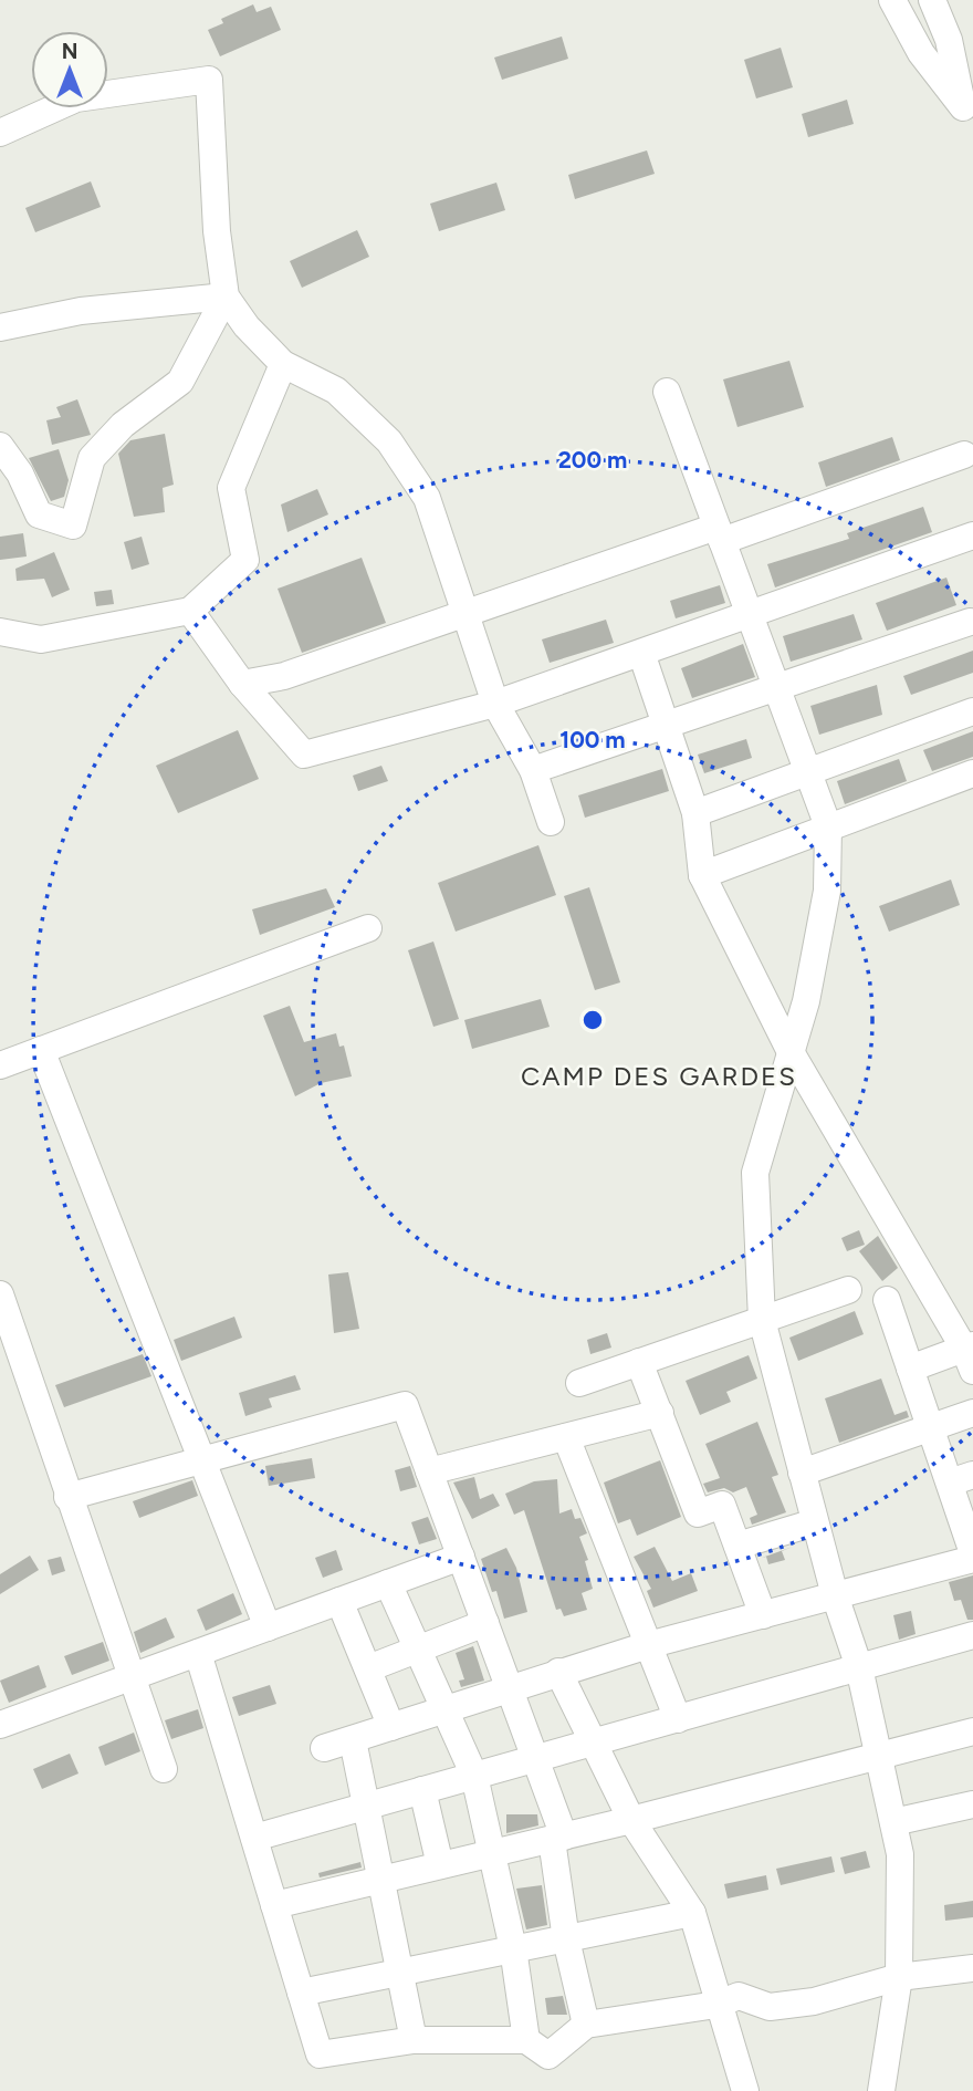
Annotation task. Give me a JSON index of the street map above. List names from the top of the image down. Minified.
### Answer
{"districts":["CAMP DES GARDES"],"north":"top","rings":["200 m","100 m"]}
